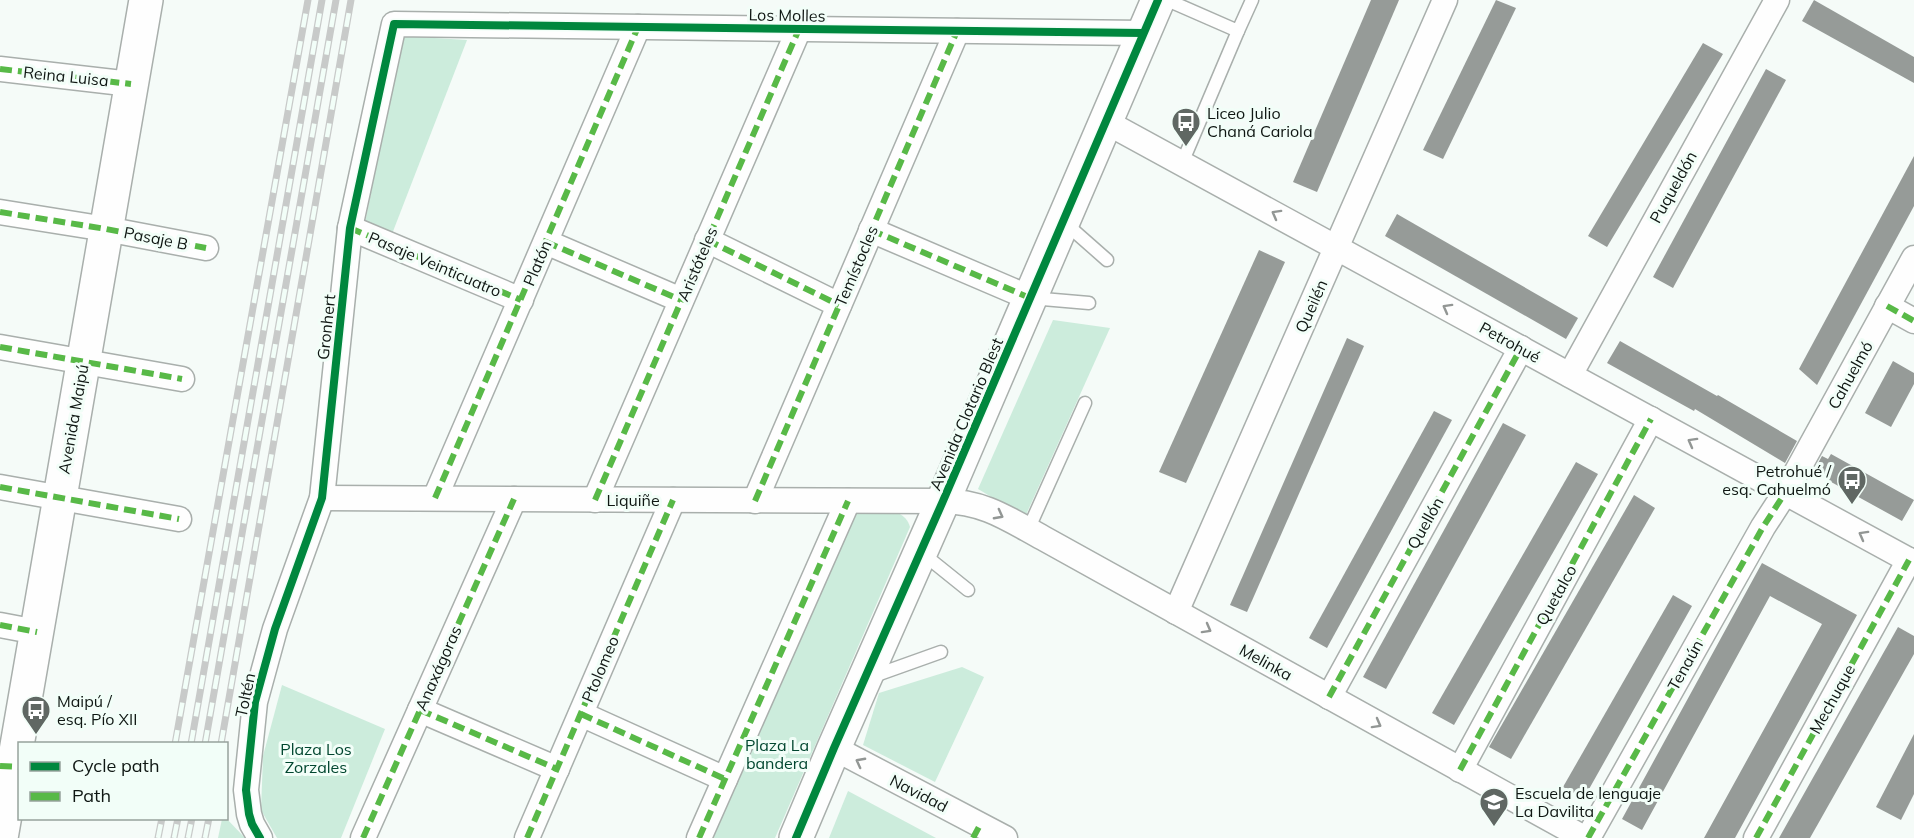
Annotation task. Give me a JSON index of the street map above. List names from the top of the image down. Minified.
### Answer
{"streets":{"main road":["Avenida Clotario Blest","Avenida Maipú"],"street":["Los Molles","Reina Luisa","Puqueldón","Pasaje B","Platón","Pasaje Veinticuatro","Aristóteles","Temístocles","Queilén","Gronhert","Petrohué","Cahuelmó","Liquiñe","Quellón","Quetalco","Melinka","Tenaún","Anaxágoras","Ptolomeo","Toltén","Mechuque","Navidad"]},"crossings":[["Los Molles","Platón"],["Los Molles","Aristóteles"],["Los Molles","Temístocles"],["Los Molles","Gronhert"],["Los Molles","Avenida Clotario Blest"],["Reina Luisa","Avenida Maipú"],["Puqueldón","Petrohué"],["Pasaje B","Avenida Maipú"],["Platón","Pasaje Veinticuatro"],["Platón","Liquiñe"],["Pasaje Veinticuatro","Gronhert"],["Aristóteles","Liquiñe"],["Temístocles","Liquiñe"],["Queilén","Petrohué"],["Queilén","Melinka"],["Gronhert","Liquiñe"],["Gronhert","Toltén"],["Petrohué","Cahuelmó"],["Petrohué","Avenida Clotario Blest"],["Petrohué","Quellón"],["Petrohué","Quetalco"],["Petrohué","Tenaún"],["Petrohué","Mechuque"],["Cahuelmó","Tenaún"],["Avenida Clotario Blest","Liquiñe"],["Avenida Clotario Blest","Melinka"],["Avenida Clotario Blest","Navidad"],["Liquiñe","Melinka"],["Liquiñe","Anaxágoras"],["Liquiñe","Ptolomeo"],["Quellón","Melinka"],["Quetalco","Melinka"]],"one_way":["Petrohué","Melinka","Navidad"],"parks":["Plaza La bandera","Plaza Los Zorzales"],"places":{"bus stop":["Liceo Julio Chaná Cariola","Petrohué / esq. Cahuelmó","Maipú / esq. Pío XII"],"school or university":["Escuela de lenguaje La Davilita"]},"legend":["Cycle path","Path"]}
